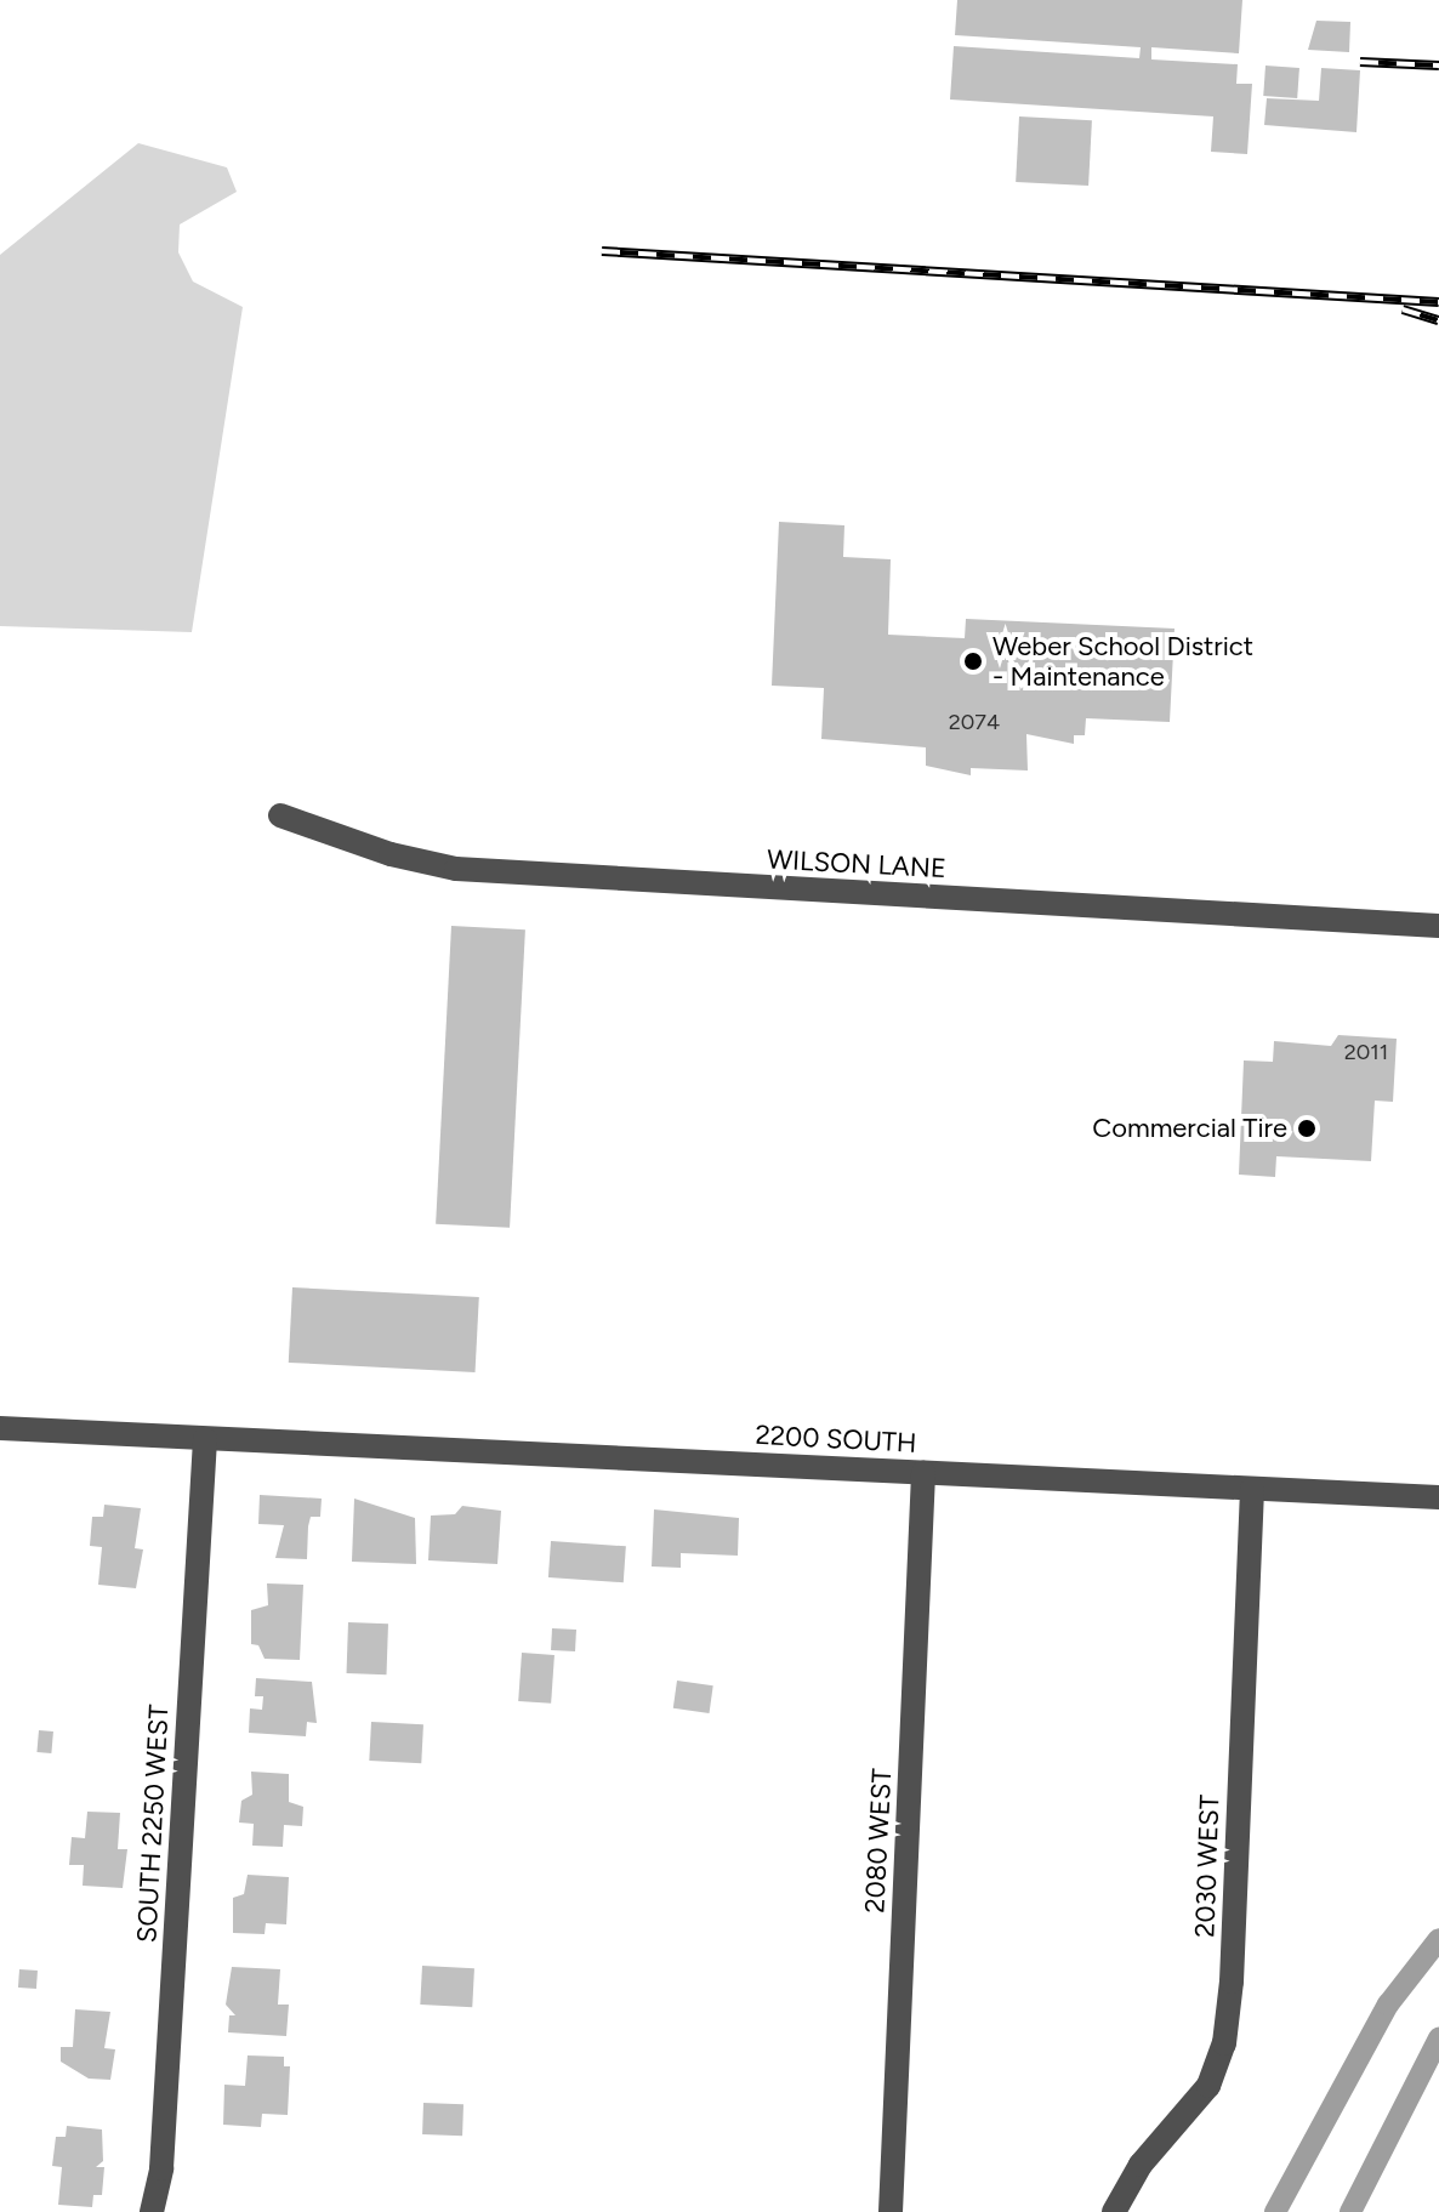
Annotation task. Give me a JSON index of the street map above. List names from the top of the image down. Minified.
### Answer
{"streets":{"street":["WILSON LANE","2200 SOUTH","SOUTH 2250 WEST","2080 WEST","2030 WEST"]},"crossings":[["2200 SOUTH","SOUTH 2250 WEST"],["2200 SOUTH","2080 WEST"],["2200 SOUTH","2030 WEST"]],"places":["Weber School District - Maintenance","Commercial Tire"],"house_numbers":["2074","2011"]}
